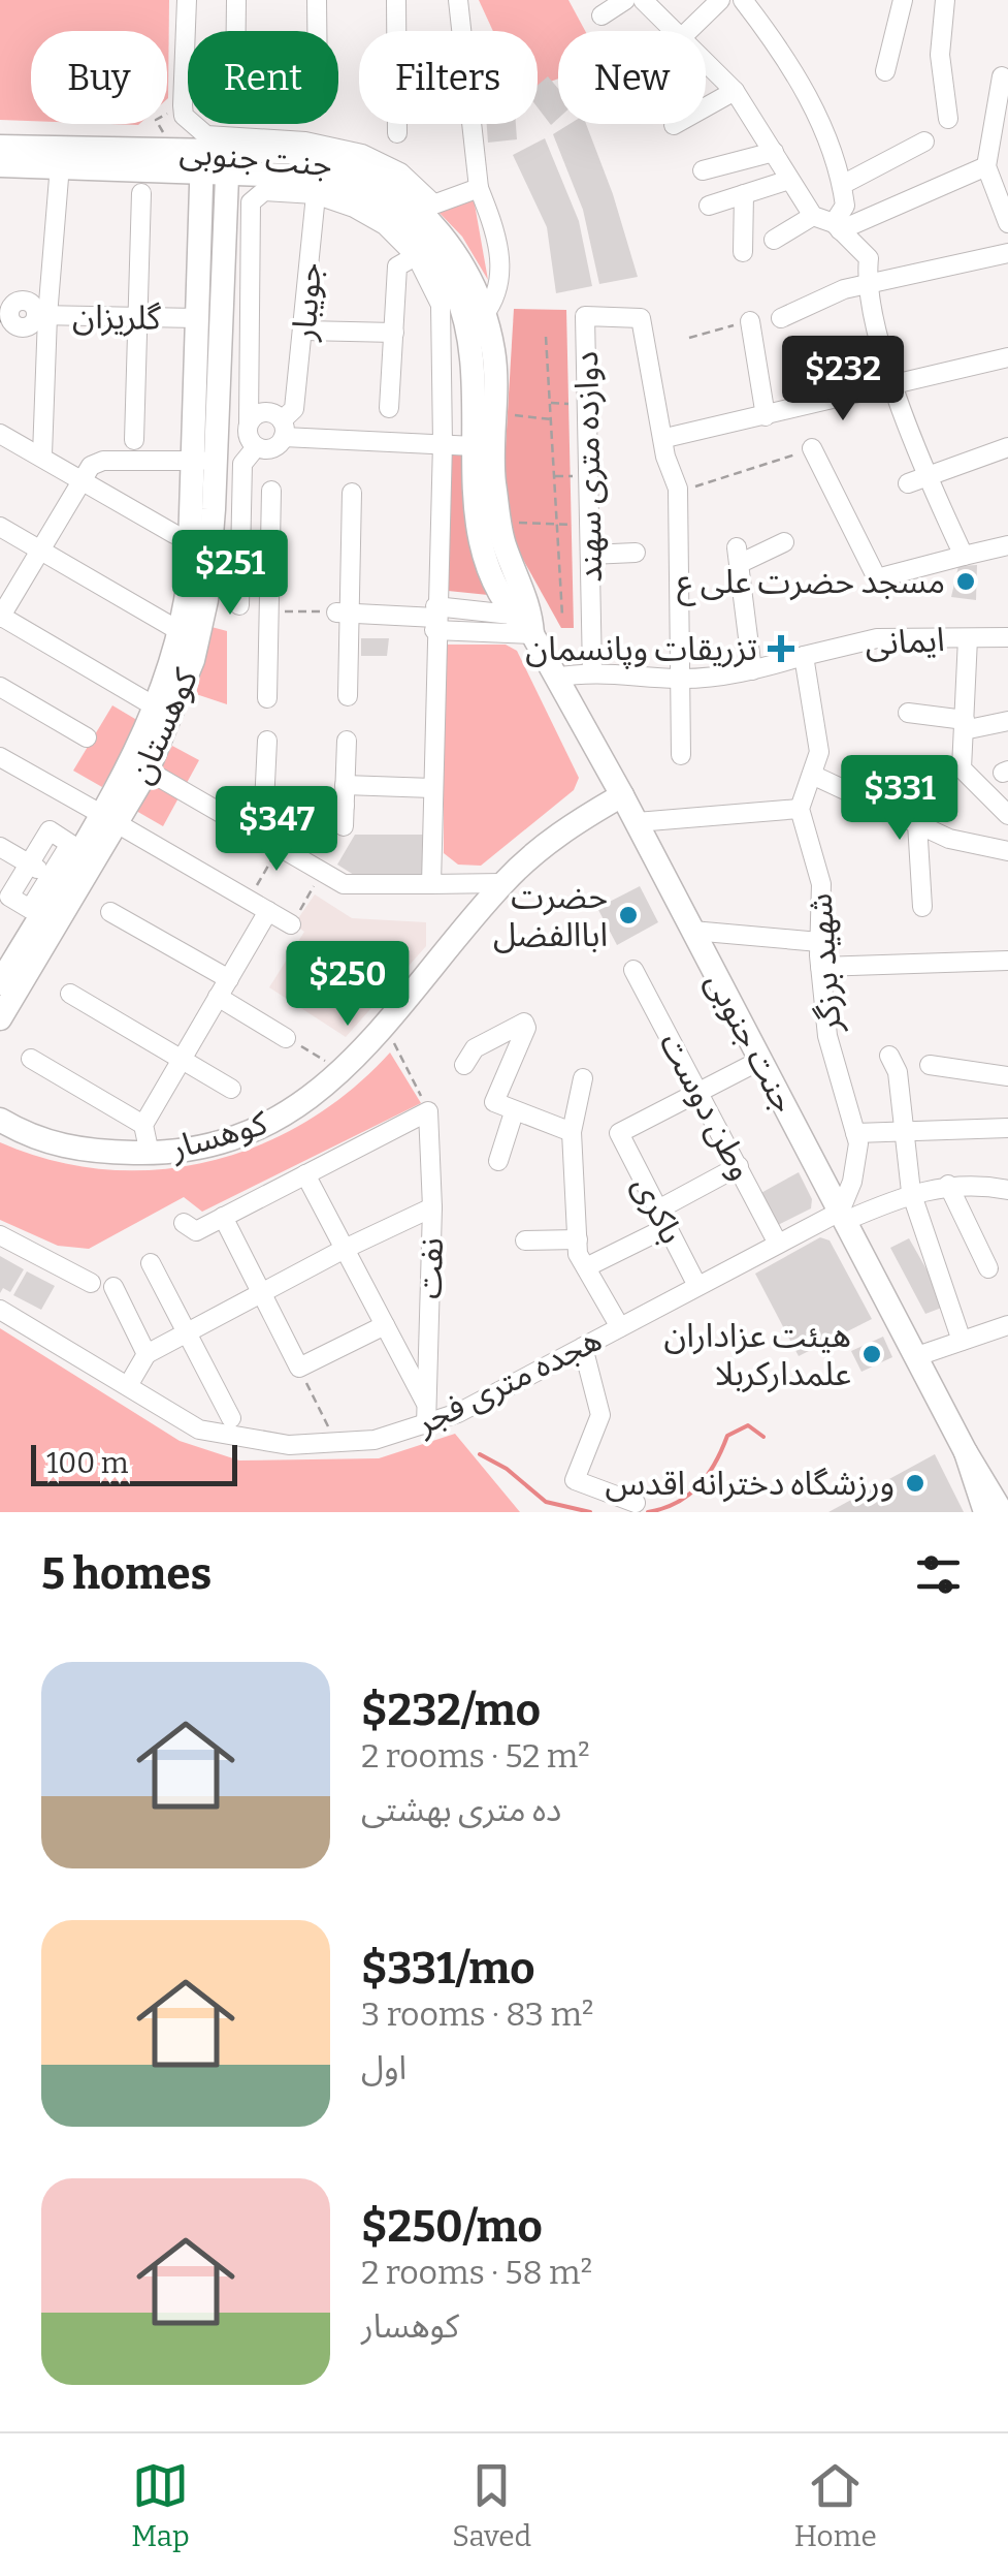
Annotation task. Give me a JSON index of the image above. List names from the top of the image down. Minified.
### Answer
{"streets":{"main road":["جنت جنوبی","کوهستان","کوهسار"],"street":["جویبار","گلریزان","دوازده متری سهند","ایمانی","شهید برزگر","وطن دوست","باکری","نفت","هجده متری فجر"]},"crossings":[["جنت جنوبی","جویبار"],["جنت جنوبی","کوهستان"],["جنت جنوبی","شهید برزگر"],["جنت جنوبی","کوهسار"],["جنت جنوبی","هجده متری فجر"],["گلریزان","کوهستان"],["شهید برزگر","هجده متری فجر"],["وطن دوست","باکری"],["وطن دوست","هجده متری فجر"],["باکری","هجده متری فجر"],["نفت","هجده متری فجر"]],"places":{"other":["مسجد حضرت علی ع","حضرت اباالفضل","هیئت عزاداران علمدارکربلا","ورزشگاه دخترانه اقدس"],"health":["تزریقات وپانسمان"]},"scale_bar":"100 m","page":{"chip":["Buy","Rent","Filters","New"],"price":["$232","$251","$331","$347","$250"],"scale":"100 m","heading":"5 homes","list":[{"name":"$232/mo","note":"2 rooms · 52 m² · ده متری بهشتی"},{"name":"$331/mo","note":"3 rooms · 83 m² · اول"},{"name":"$250/mo","note":"2 rooms · 58 m² · کوهسار"}],"tabs":["Map","Saved","Home"]}}
